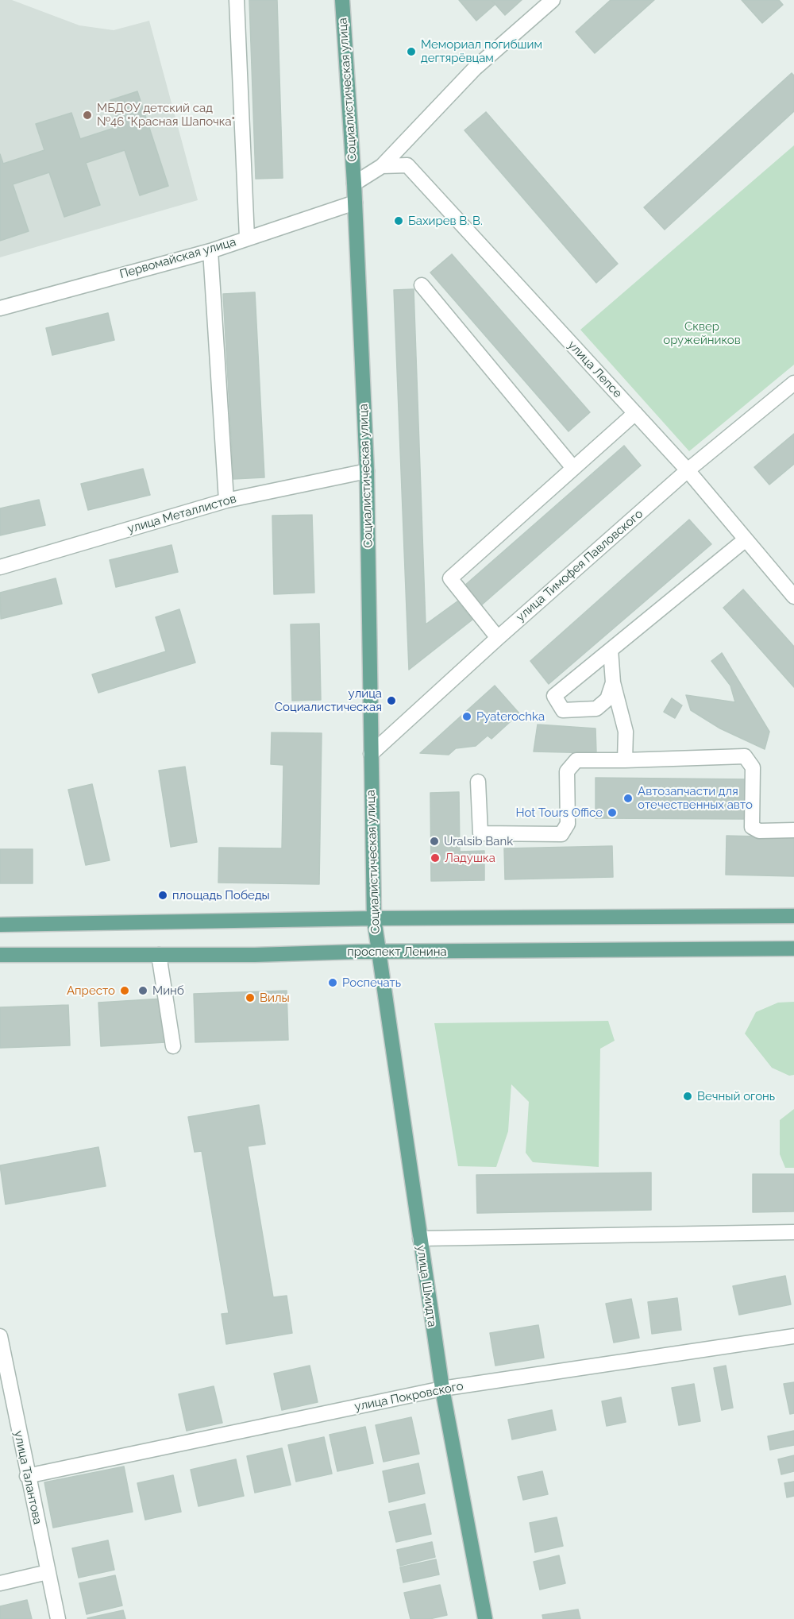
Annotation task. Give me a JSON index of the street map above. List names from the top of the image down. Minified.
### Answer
{"streets":{"main road":["Социалистическая улица","проспект Ленина","улица Шмидта"],"street":["Первомайская улица","улица Лепсе","улица Металлистов","улица Тимофея Павловского","улица Покровского","улица Талантова"]},"crossings":[["Социалистическая улица","Первомайская улица"],["Социалистическая улица","улица Металлистов"],["Социалистическая улица","улица Тимофея Павловского"],["Социалистическая улица","проспект Ленина"],["Социалистическая улица","улица Шмидта"],["улица Лепсе","улица Тимофея Павловского"],["проспект Ленина","улица Шмидта"],["улица Шмидта","улица Покровского"],["улица Покровского","улица Талантова"]],"parks":["Сквер оружейников"],"places":["Мемориал погибшим дегтярёвцам","МБДОУ детский сад №46 \"Красная Шапочка\"","Бахирев В. В.","улица Социалистическая","Pyaterochka","Автозапчасти для отечественных авто","Hot Tours Office","Uralsib Bank","Ладушка","площадь Победы","Роспечать","Апресто","Минб","Вилы","Вечный огонь"]}
